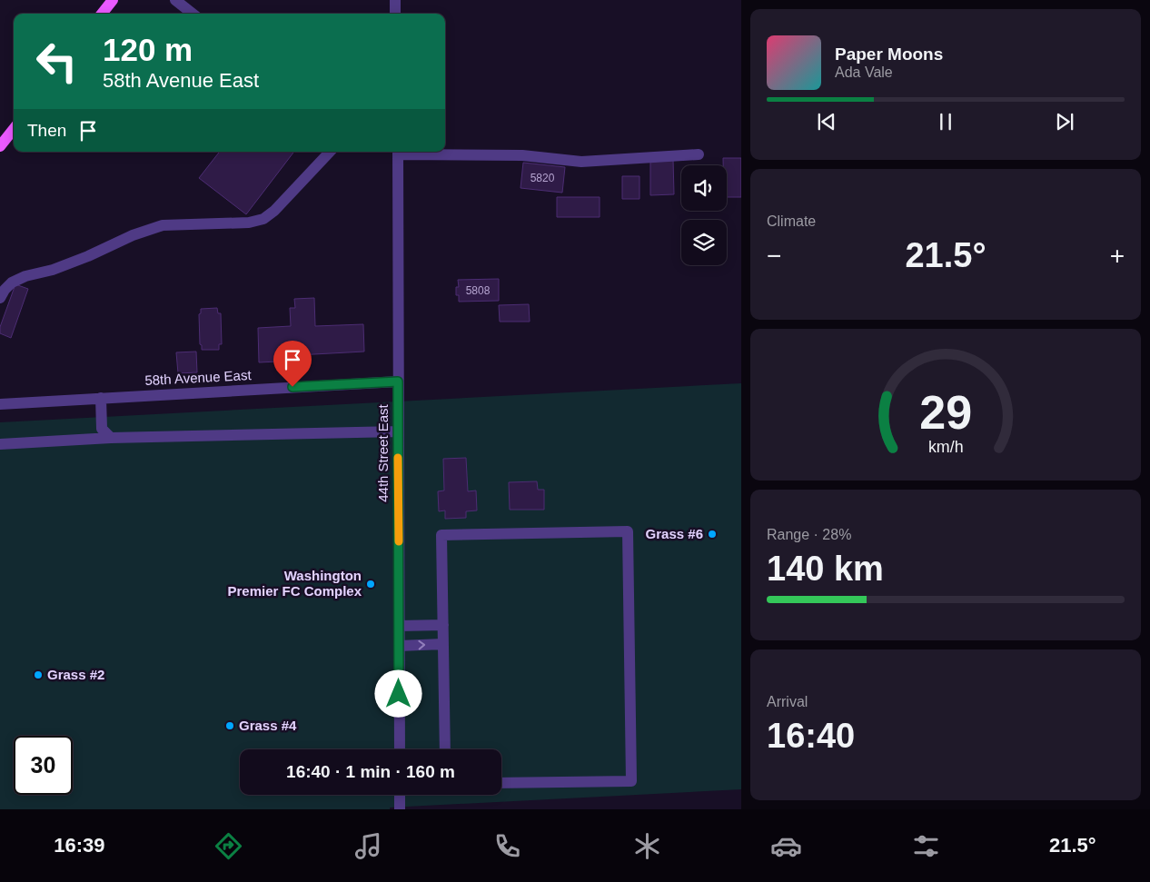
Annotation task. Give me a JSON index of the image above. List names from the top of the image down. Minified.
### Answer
{"streets":{"street":["58th Avenue East","44th Street East"]},"crossings":[["58th Avenue East","44th Street East"]],"places":["Grass #6","Washington Premier FC Complex","Grass #2","Grass #4"],"house_numbers":["5820","5808"],"page":{"turn":["120 m","58th Avenue East"],"song":["Paper Moons","Ada Vale"],"then":"Then","tile":["Climate",["Range · 28%","140 km"],["Arrival","16:40"]],"heat":["−","21.5°","+"],"limit":"30","trip":"16:40 · 1 min · 160 m","tabs":["16:39","21.5°"],"gauge":["29","km/h"]}}
